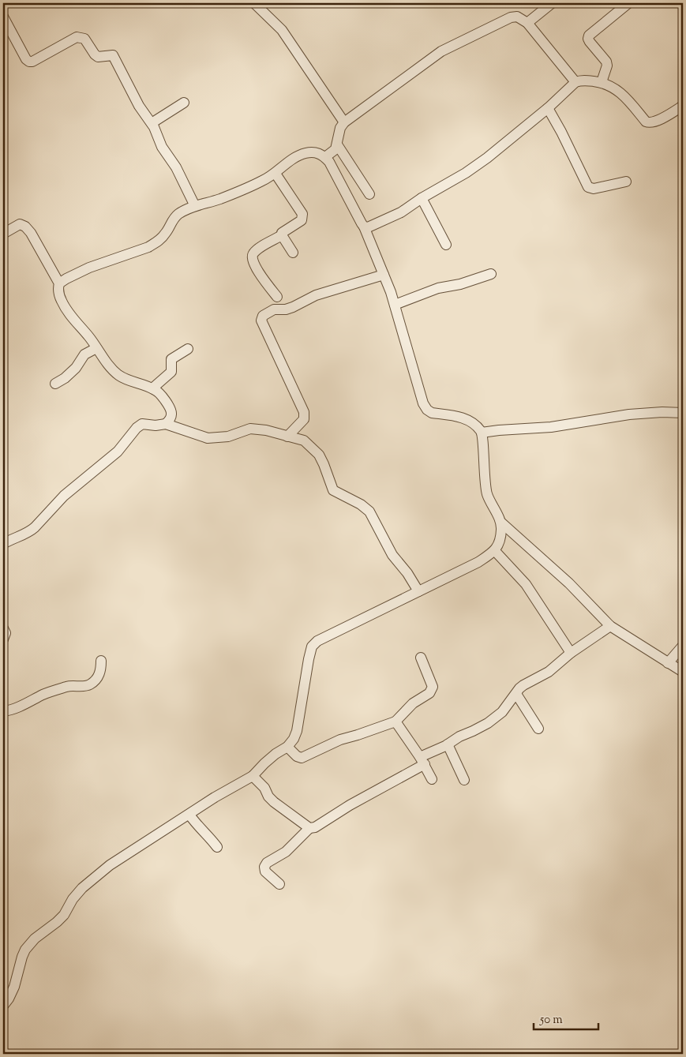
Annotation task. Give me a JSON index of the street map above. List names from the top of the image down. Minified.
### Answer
{"scale_bar":"50 m"}
